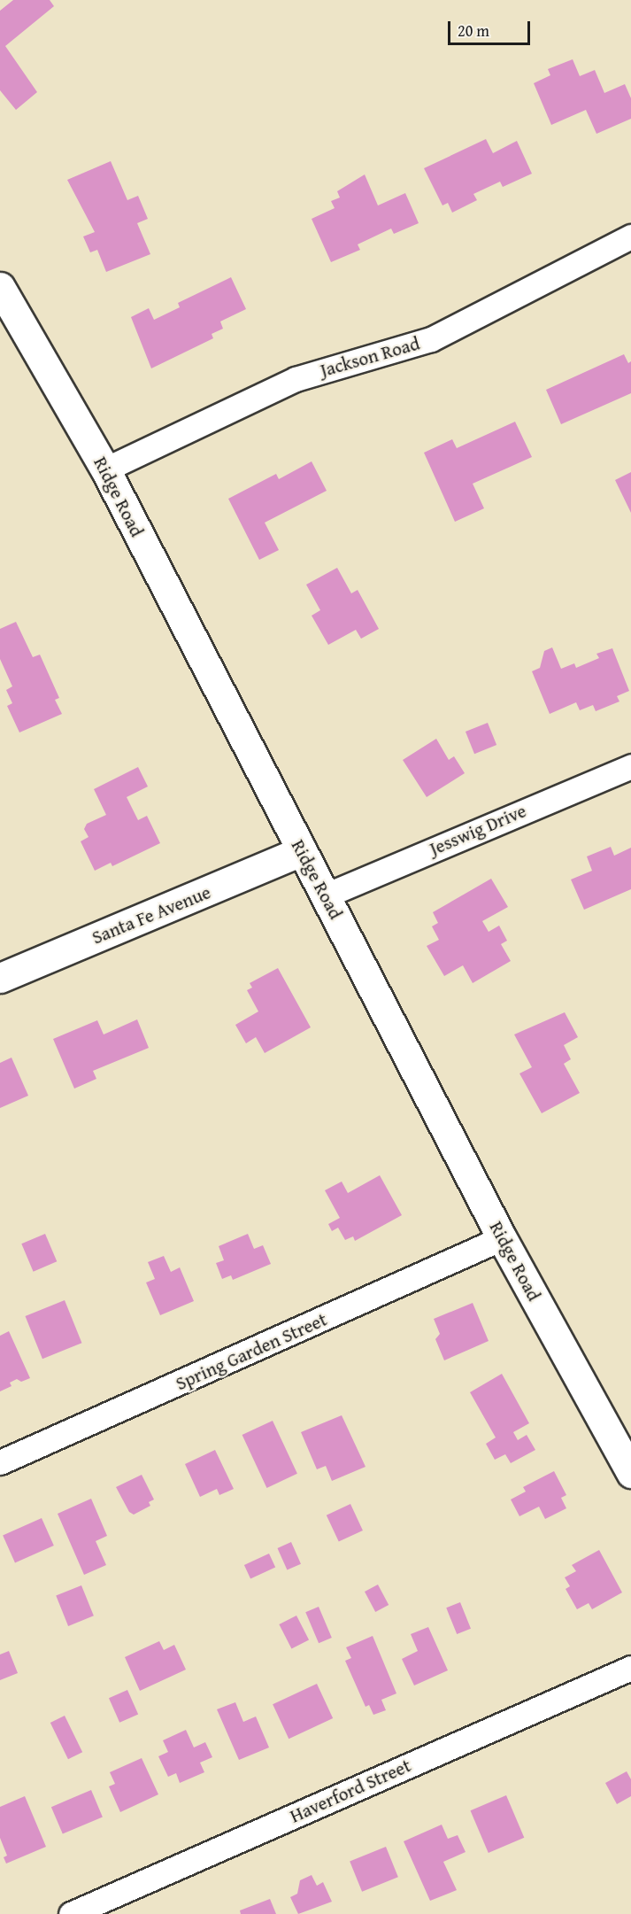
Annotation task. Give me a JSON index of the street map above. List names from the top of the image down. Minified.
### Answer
{"streets":{"main road":["Ridge Road","Santa Fe Avenue"],"street":["Jackson Road","Jesswig Drive","Spring Garden Street","Haverford Street"]},"crossings":[["Jackson Road","Ridge Road"],["Ridge Road","Jesswig Drive"],["Ridge Road","Santa Fe Avenue"],["Ridge Road","Spring Garden Street"]],"scale_bar":"20 m"}
